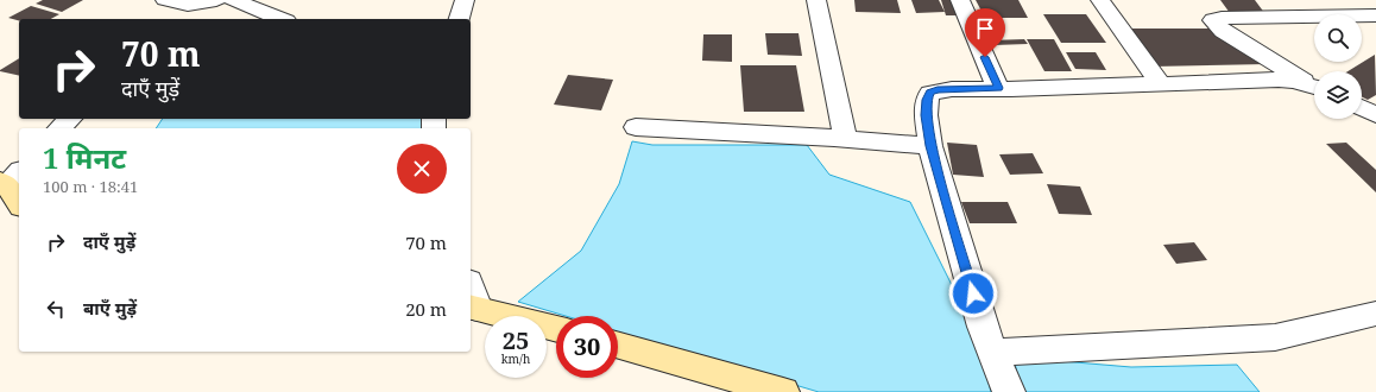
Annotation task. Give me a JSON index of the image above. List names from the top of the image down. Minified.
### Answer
{"page":{"turn":["70 m","दाएँ मुड़ें"],"heading":["1 मिनट","100 m · 18:41"],"list":[{"name":"दाएँ मुड़ें","value":"70 m"},{"name":"बाएँ मुड़ें","value":"20 m"}],"speed":"25 km/h","limit":"30"}}
